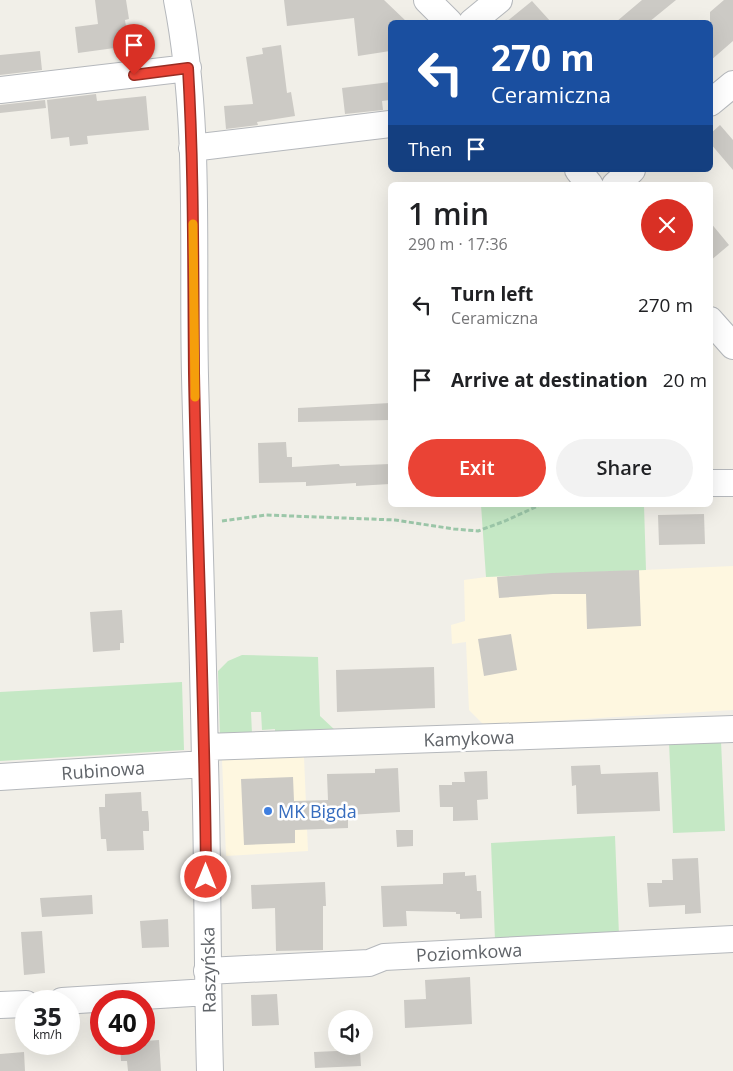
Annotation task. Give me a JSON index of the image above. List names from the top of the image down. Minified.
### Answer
{"streets":{"street":["Kamykowa","Rubinowa","Poziomkowa","Raszyńska"]},"crossings":[["Kamykowa","Rubinowa"],["Kamykowa","Raszyńska"],["Rubinowa","Raszyńska"],["Poziomkowa","Raszyńska"]],"places":["MK Bigda"],"page":{"turn":["270 m","Ceramiczna"],"then":"Then","heading":["1 min","290 m · 17:36"],"list":[{"name":"Turn left","note":"Ceramiczna","value":"270 m"},{"name":"Arrive at destination","value":"20 m"}],"buttons":["Exit","Share"],"speed":"35 km/h","limit":"40"}}
